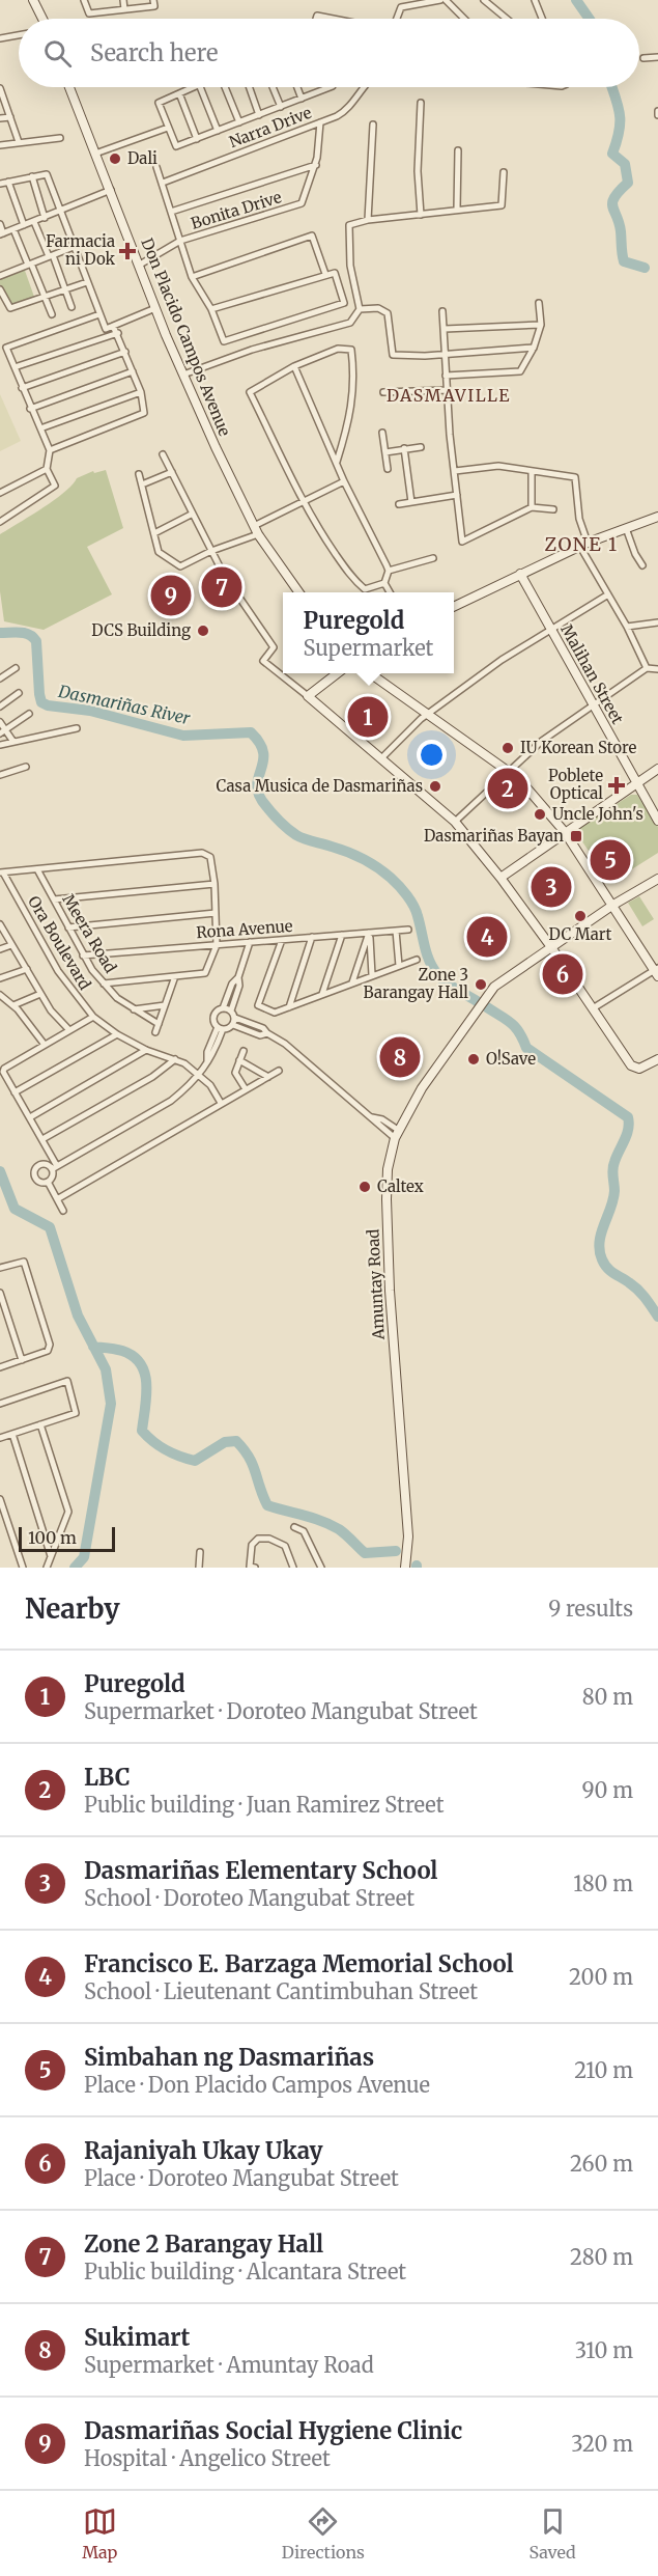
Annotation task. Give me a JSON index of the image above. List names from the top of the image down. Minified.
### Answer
{"streets":{"street":["Narra Drive","Bonita Drive","Don Placido Campos Avenue","Malihan Street","Rona Avenue","Meera Road","Ora Boulevard","Amuntay Road"]},"crossings":[["Narra Drive","Bonita Drive"],["Bonita Drive","Don Placido Campos Avenue"],["Rona Avenue","Meera Road"]],"districts":["DASMAVILLE","ZONE 1"],"water":["Dasmariñas River"],"places":{"other":["Dali","DCS Building","IU Korean Store","Casa Musica de Dasmariñas","Uncle John's","DC Mart","Zone 3 Barangay Hall","O!Save","Caltex"],"health":["Farmacia ni Dok","Poblete Optical"],"transit":["Dasmariñas Bayan"]},"scale_bar":"100 m","page":{"search":"Search here","pins":["7","9","1","2","5","3","4","6","8"],"popup":["Puregold","Supermarket"],"scale":"100 m","heading":["Nearby","9 results"],"list":[{"mark":"1","name":"Puregold","note":"Supermarket · Doroteo Mangubat Street","value":"80 m"},{"mark":"2","name":"LBC","note":"Public building · Juan Ramirez Street","value":"90 m"},{"mark":"3","name":"Dasmariñas Elementary School","note":"School · Doroteo Mangubat Street","value":"180 m"},{"mark":"4","name":"Francisco E. Barzaga Memorial School","note":"School · Lieutenant Cantimbuhan Street","value":"200 m"},{"mark":"5","name":"Simbahan ng Dasmariñas","note":"Place · Don Placido Campos Avenue","value":"210 m"},{"mark":"6","name":"Rajaniyah Ukay Ukay","note":"Place · Doroteo Mangubat Street","value":"260 m"},{"mark":"7","name":"Zone 2 Barangay Hall","note":"Public building · Alcantara Street","value":"280 m"},{"mark":"8","name":"Sukimart","note":"Supermarket · Amuntay Road","value":"310 m"},{"mark":"9","name":"Dasmariñas Social Hygiene Clinic","note":"Hospital · Angelico Street","value":"320 m"}],"nav":["Map","Directions","Saved"]}}
